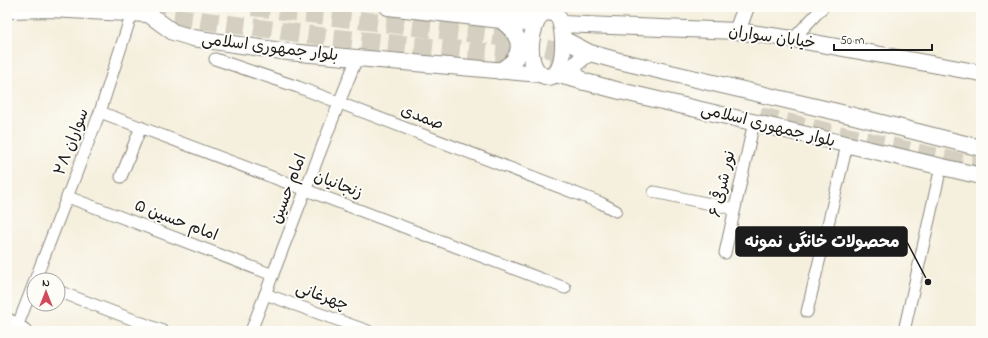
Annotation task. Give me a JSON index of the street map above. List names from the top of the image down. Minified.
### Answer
{"streets":{"main road":["خیابان سواران","بلوار جمهوری اسلامی"],"street":["صمدی","سواران ۲۸","نور شرقی ۶","زنجانیان","امام حسین","امام حسین ۵","چهرغانی"]},"crossings":[["خیابان سواران","بلوار جمهوری اسلامی"],["بلوار جمهوری اسلامی","سواران ۲۸"],["بلوار جمهوری اسلامی","نور شرقی ۶"],["بلوار جمهوری اسلامی","امام حسین"],["صمدی","امام حسین"],["سواران ۲۸","زنجانیان"],["سواران ۲۸","امام حسین ۵"],["زنجانیان","امام حسین"],["امام حسین","امام حسین ۵"],["امام حسین","چهرغانی"]],"places":["محصولات خانگی نمونه"],"scale_bar":"50 m","north":"top"}
